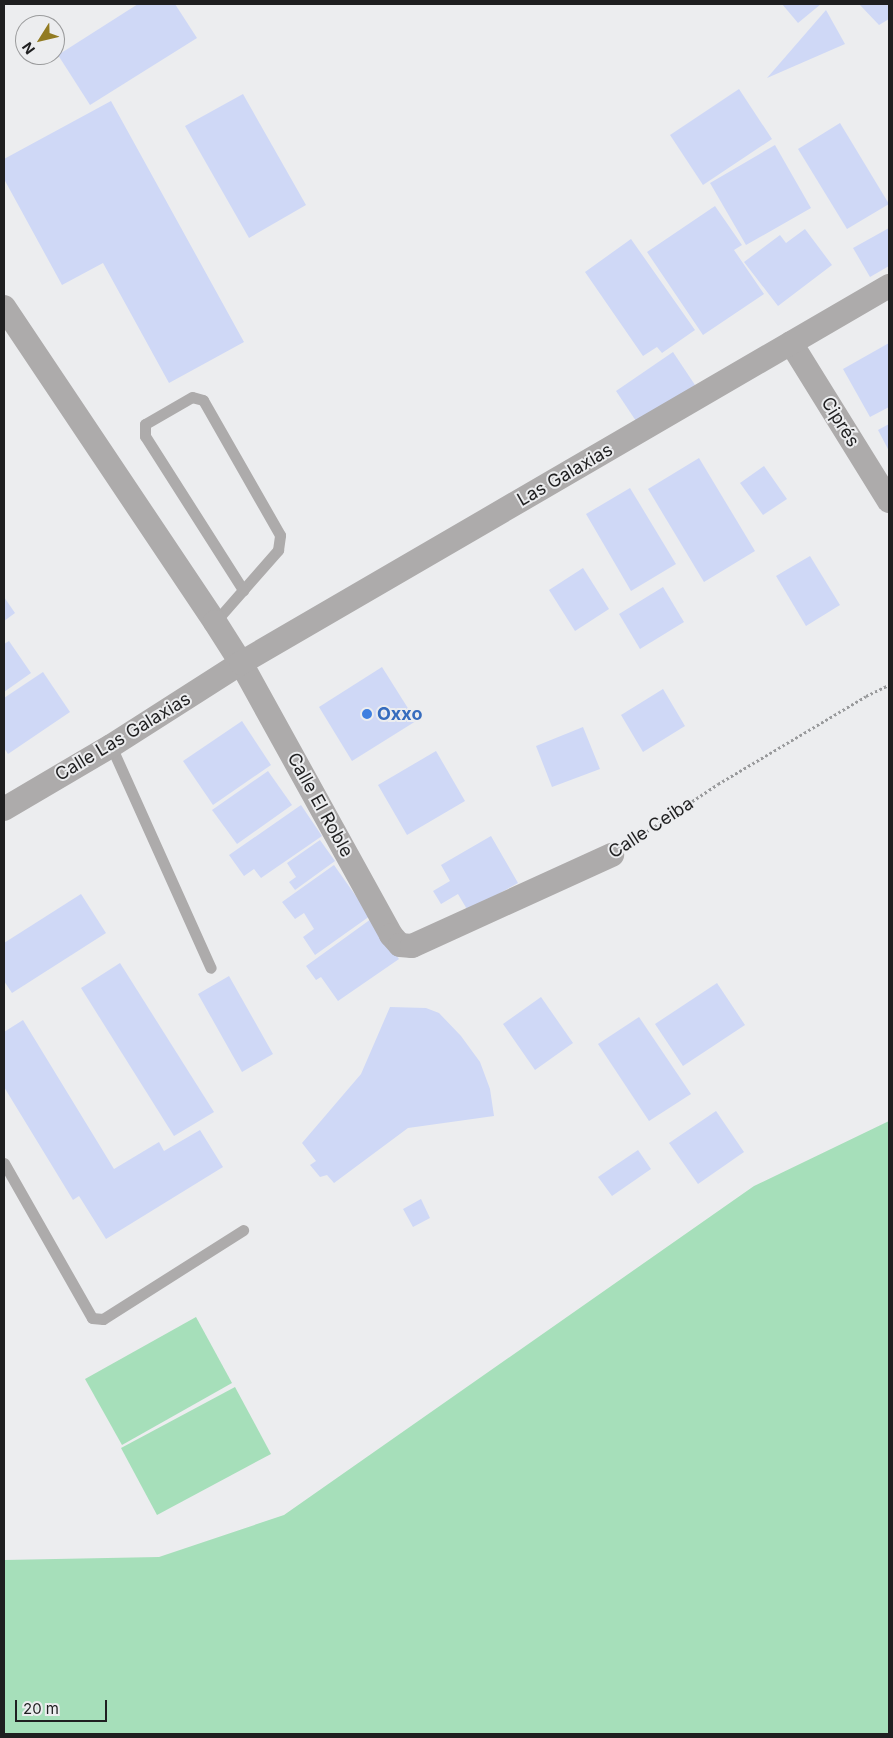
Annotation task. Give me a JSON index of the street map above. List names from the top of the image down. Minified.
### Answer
{"streets":{"street":["Ciprés","Las Galaxias","Calle Las Galaxias","Calle El Roble","Calle Ceiba"]},"crossings":[["Ciprés","Las Galaxias"],["Las Galaxias","Calle Las Galaxias"],["Las Galaxias","Calle El Roble"],["Calle Las Galaxias","Calle El Roble"],["Calle El Roble","Calle Ceiba"]],"places":["Oxxo"],"scale_bar":"20 m","north":"bottom left"}
